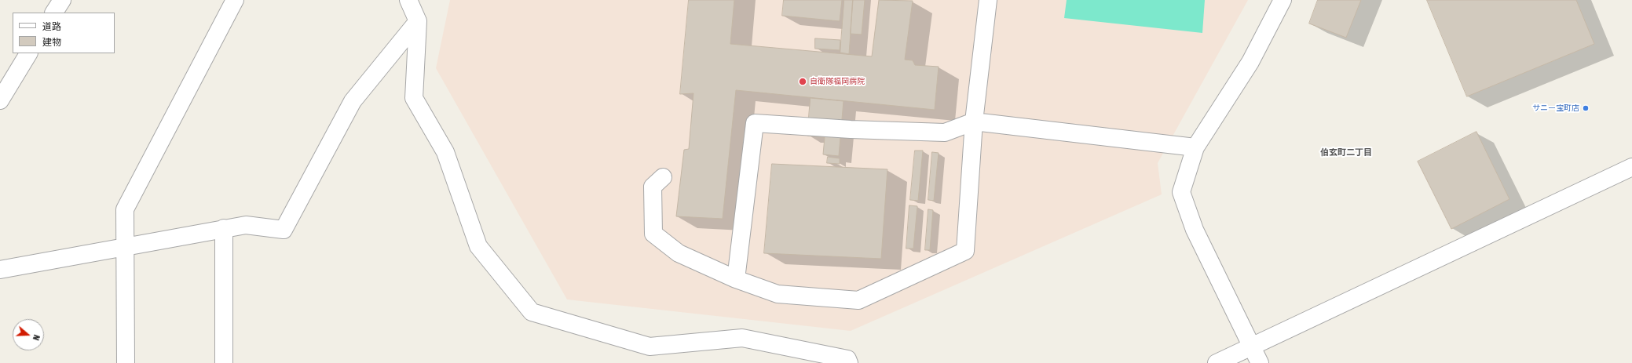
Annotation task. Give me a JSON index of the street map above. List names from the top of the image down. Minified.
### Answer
{"districts":["伯玄町二丁目"],"places":["自衛隊福岡病院","サニー宝町店"],"legend":["道路","建物"],"north":"right"}
